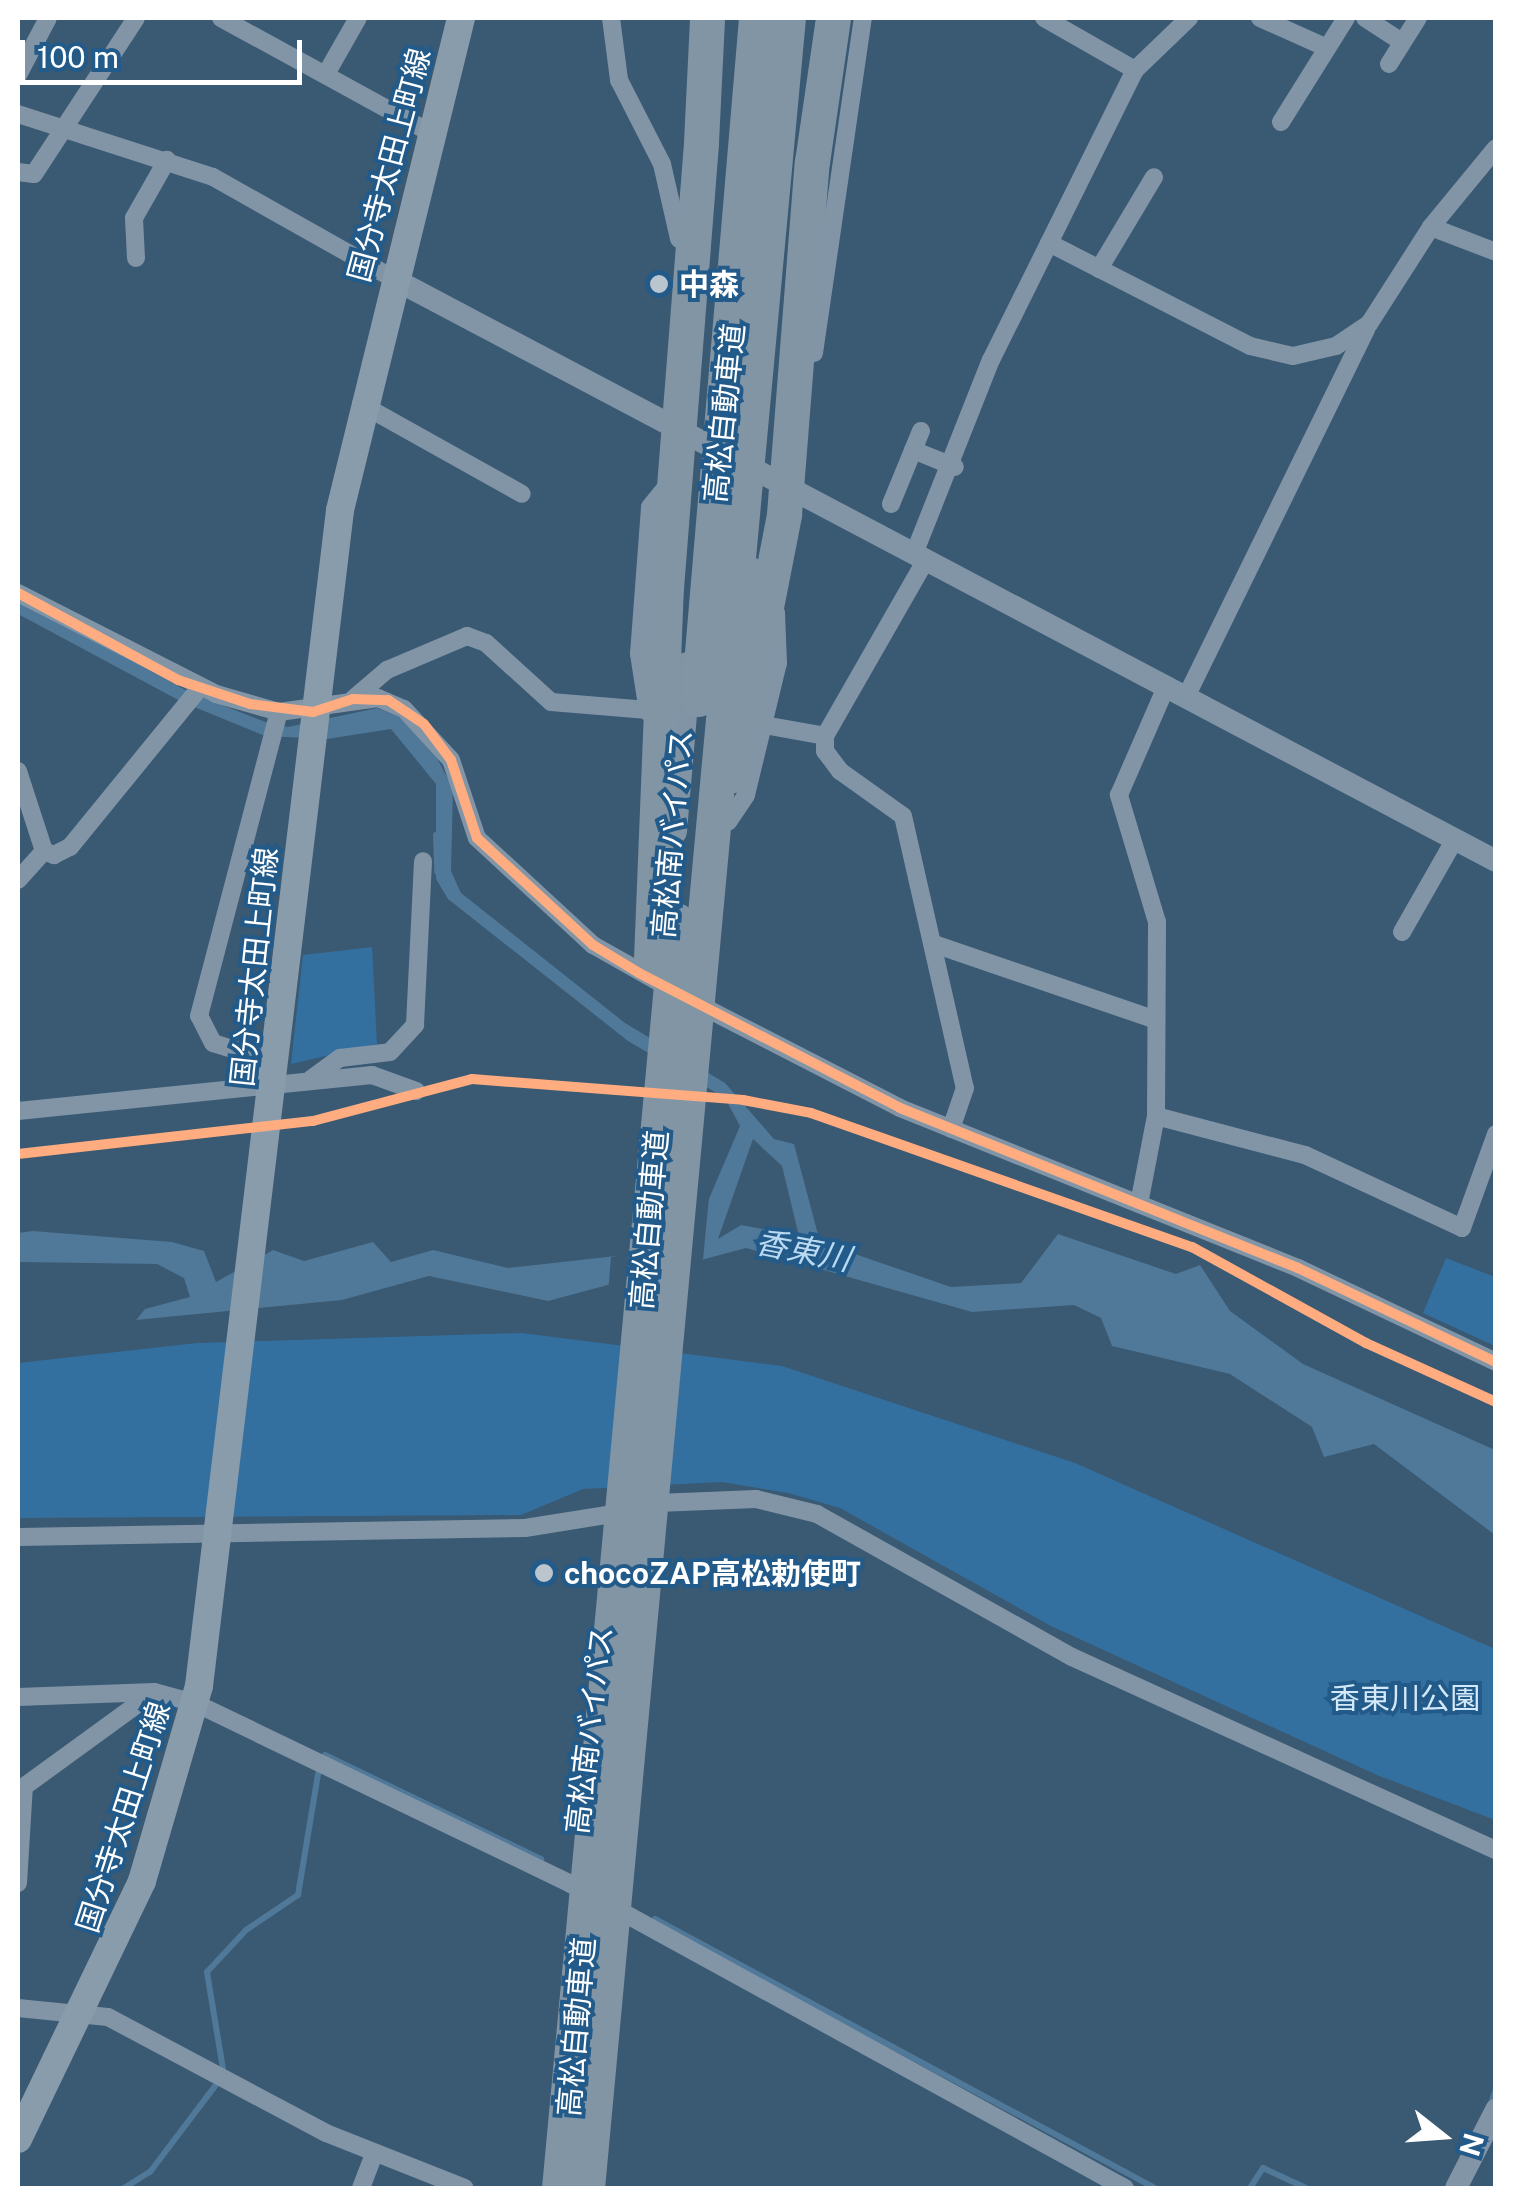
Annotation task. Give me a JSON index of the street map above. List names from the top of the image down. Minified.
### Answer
{"streets":{"highway":["高松自動車道","高松南バイパス"],"main road":["国分寺太田上町線"]},"crossings":[["高松自動車道","高松南バイパス"]],"water":["香東川"],"parks":["香東川公園"],"places":["中森","chocoZAP高松勅使町"],"scale_bar":"100 m","north":"right"}
